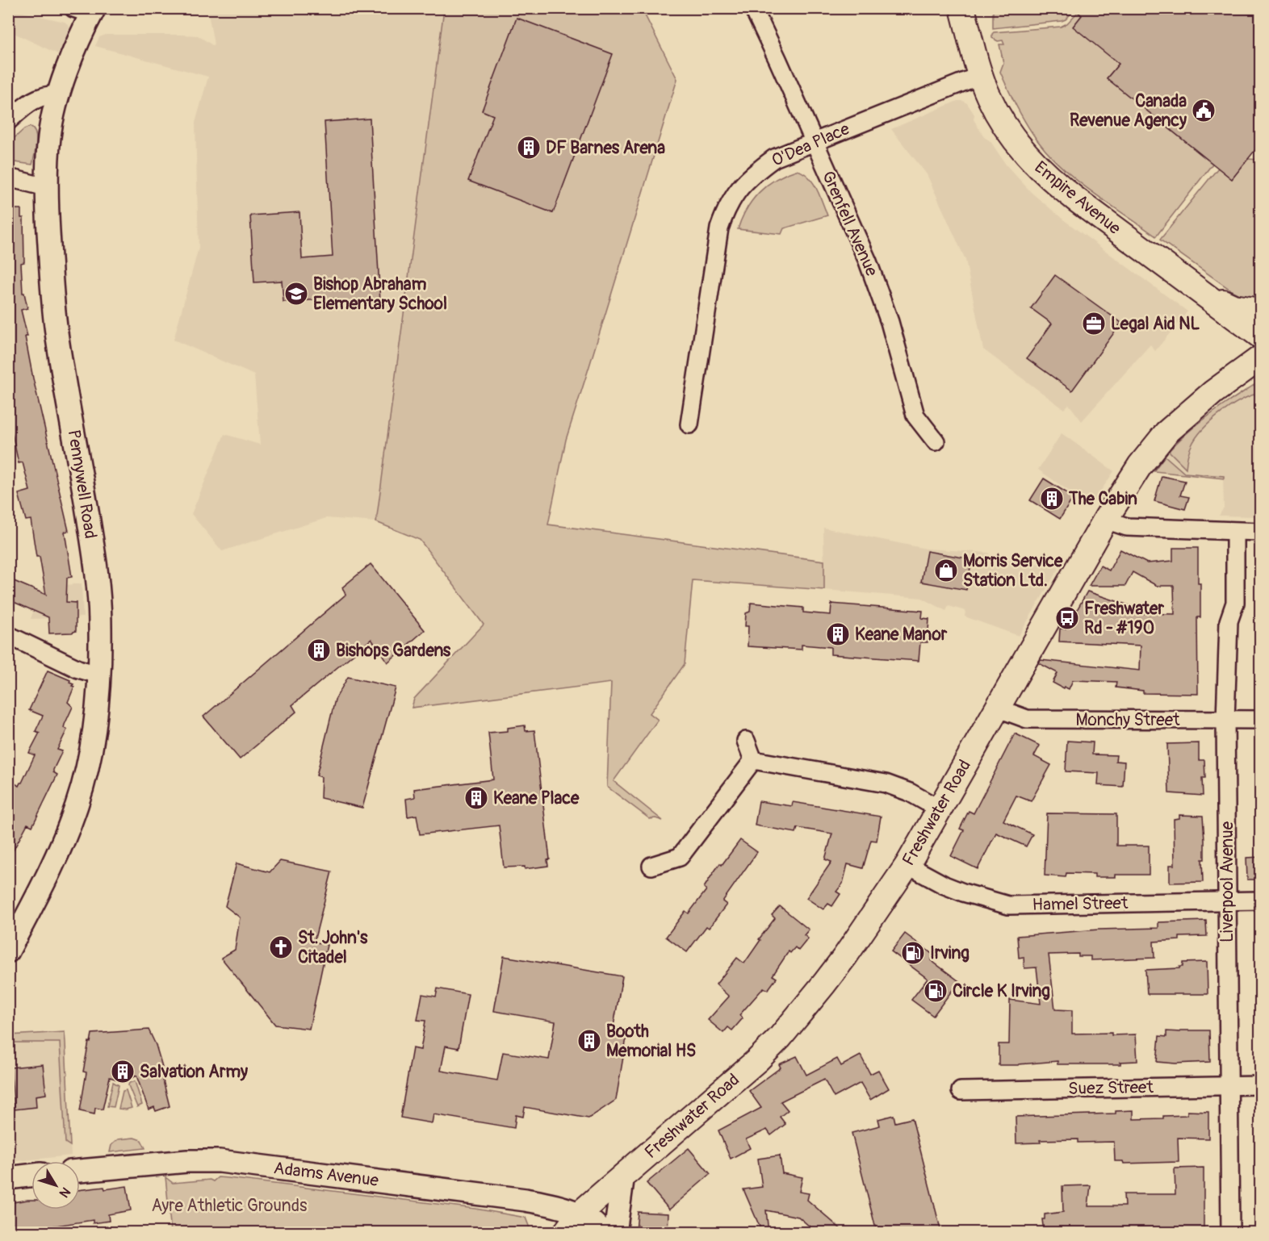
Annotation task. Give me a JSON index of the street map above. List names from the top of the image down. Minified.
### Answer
{"streets":{"main road":["Empire Avenue","Freshwater Road"],"street":["O'Dea Place","Grenfell Avenue","Pennywell Road","Monchy Street","Liverpool Avenue","Hamel Street","Suez Street","Adams Avenue"]},"crossings":[["O'Dea Place","Empire Avenue"],["O'Dea Place","Grenfell Avenue"],["Monchy Street","Freshwater Road"],["Monchy Street","Liverpool Avenue"],["Freshwater Road","Hamel Street"],["Freshwater Road","Adams Avenue"],["Liverpool Avenue","Hamel Street"],["Liverpool Avenue","Suez Street"]],"parks":["Ayre Athletic Grounds"],"places":{"public building":["Canada Revenue Agency"],"building":["DF Barnes Arena","The Cabin","Keane Manor","Bishops Gardens","Keane Place","Booth Memorial HS","Salvation Army"],"school or university":["Bishop Abraham Elementary School"],"office":["Legal Aid NL"],"shop":["Morris Service Station Ltd."],"bus stop":["Freshwater Rd - #190"],"church":["St. John's Citadel"],"fuel station":["Irving","Circle K Irving"]},"north":"bottom right"}
